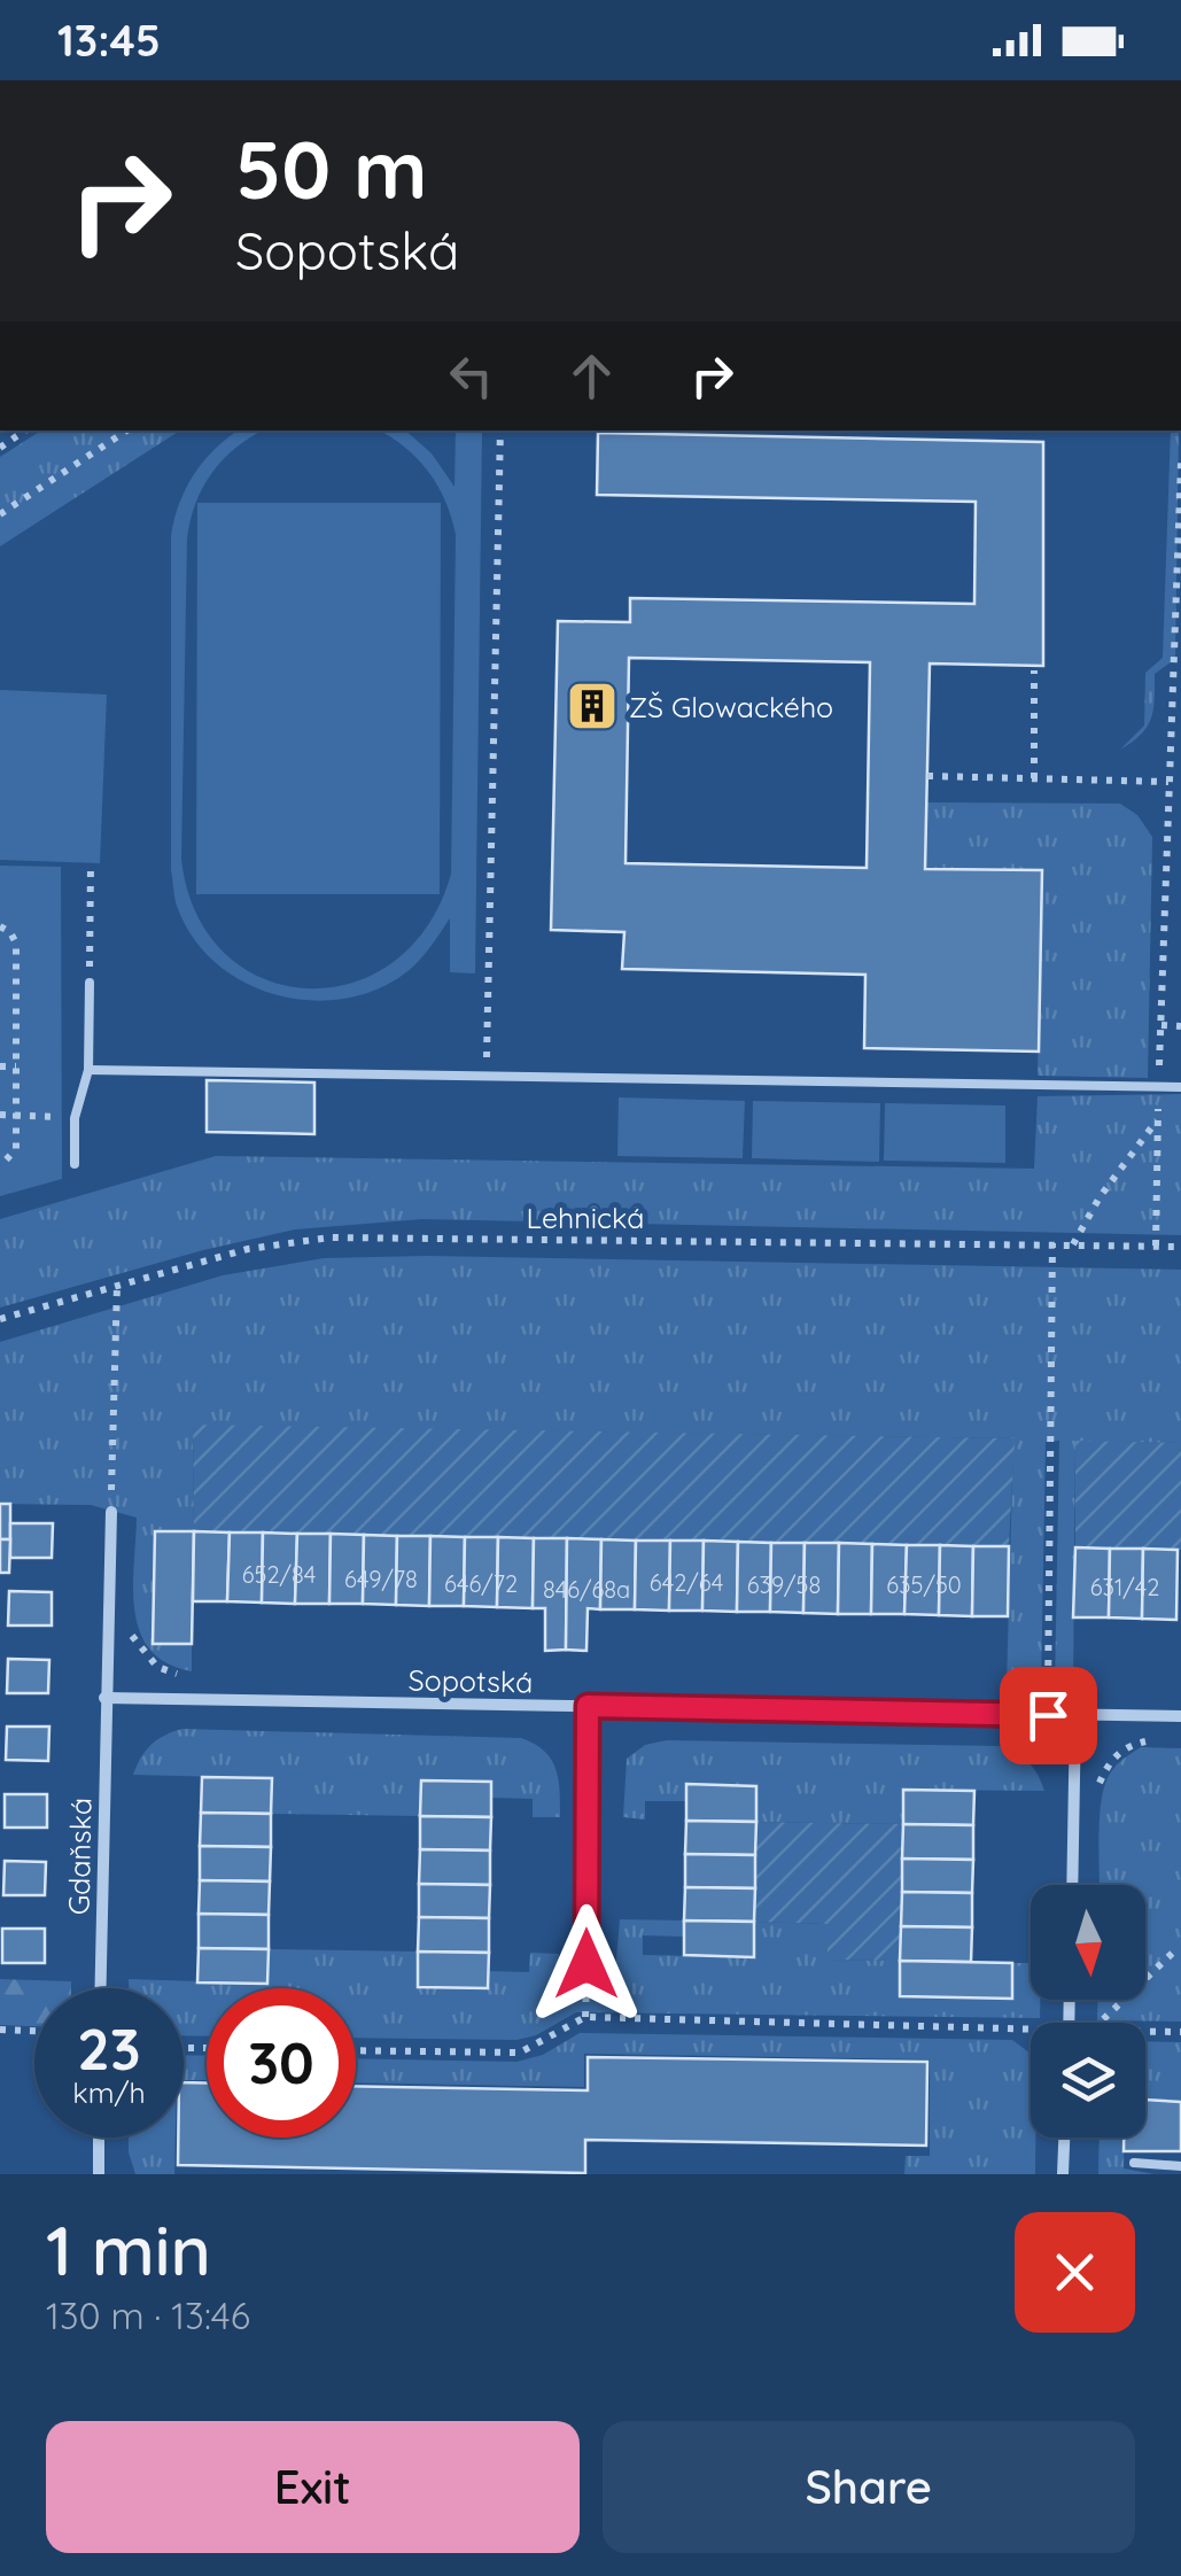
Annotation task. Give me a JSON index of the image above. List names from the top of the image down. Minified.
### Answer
{"streets":{"street":["Sopotská","Gdaňská"],"path":["Lehnická"]},"crossings":[["Sopotská","Gdaňská"]],"places":{"building":["ZŠ Glowackého"]},"house_numbers":["652/84","649/78","642/64","646/72","639/58","635/50","631/42","846/68a"],"north":"bottom","page":{"status":"13:45","turn":["50 m","Sopotská"],"speed":"23 km/h","limit":"30","heading":["1 min","130 m · 13:46"],"buttons":["Exit","Share"]}}
